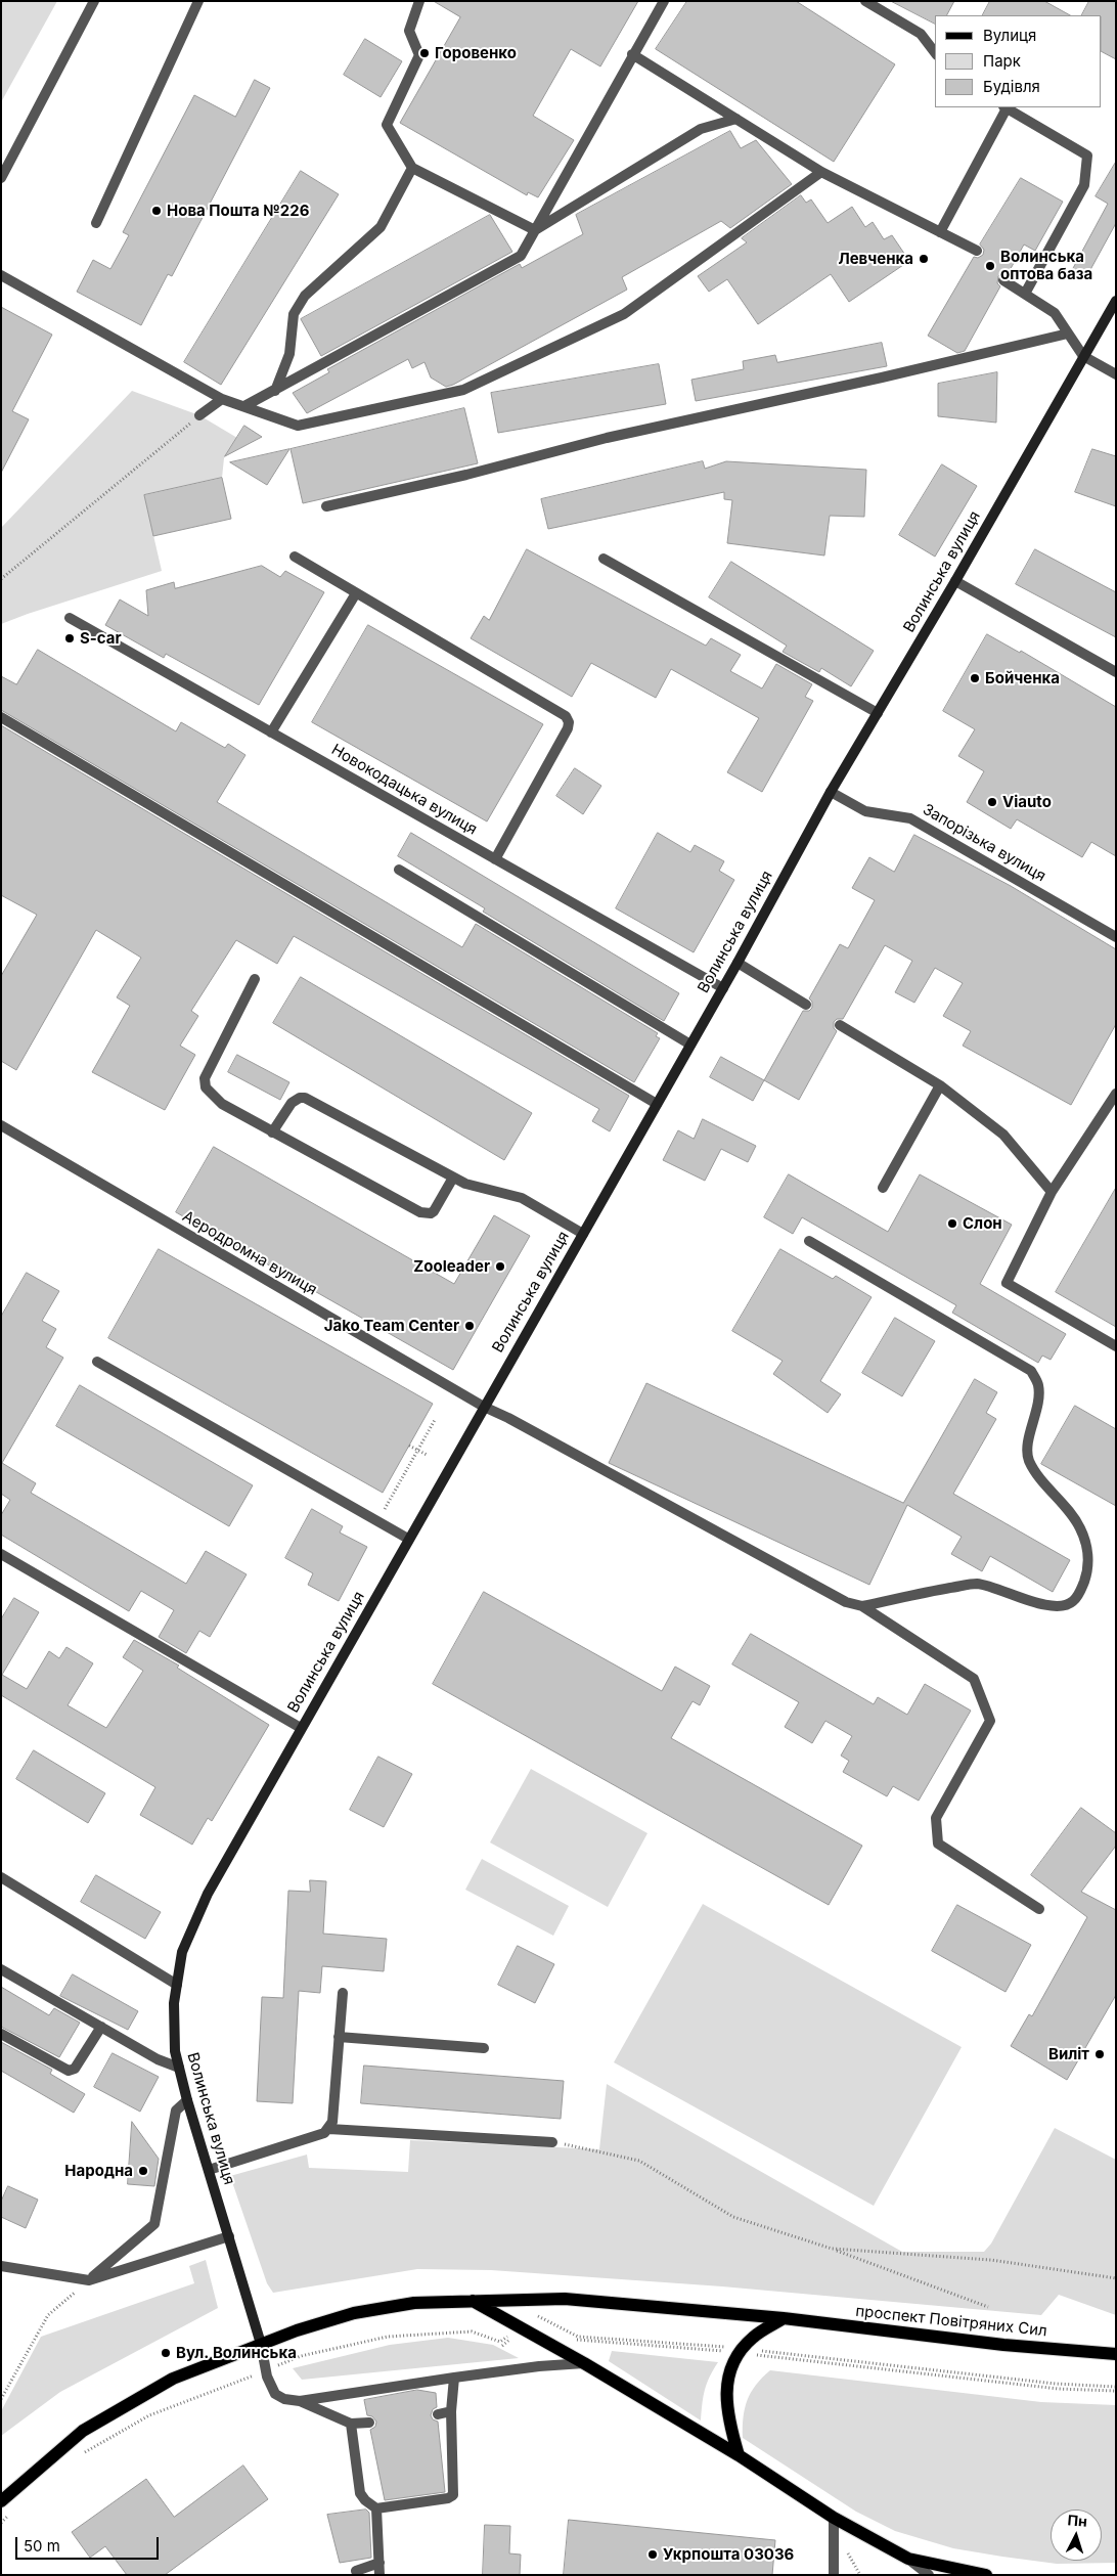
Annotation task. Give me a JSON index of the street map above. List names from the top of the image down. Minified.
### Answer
{"streets":{"main road":["проспект Повітряних Сил"],"street":["Волинська вулиця","Новокодацька вулиця","Запорізька вулиця","Аеродромна вулиця"]},"crossings":[["Волинська вулиця","Новокодацька вулиця"],["Волинська вулиця","Запорізька вулиця"],["Волинська вулиця","Аеродромна вулиця"],["Волинська вулиця","проспект Повітряних Сил"]],"places":["Горовенко","Нова Пошта №226","Левченка","Волинська оптова база","S-car","Бойченка","Viauto","Слон","Zooleader","Jako Team Center","Виліт","Народна","Вул. Волинська","Укрпошта 03036"],"legend":["Вулиця","Парк","Будівля"],"scale_bar":"50 m","north":"top"}
